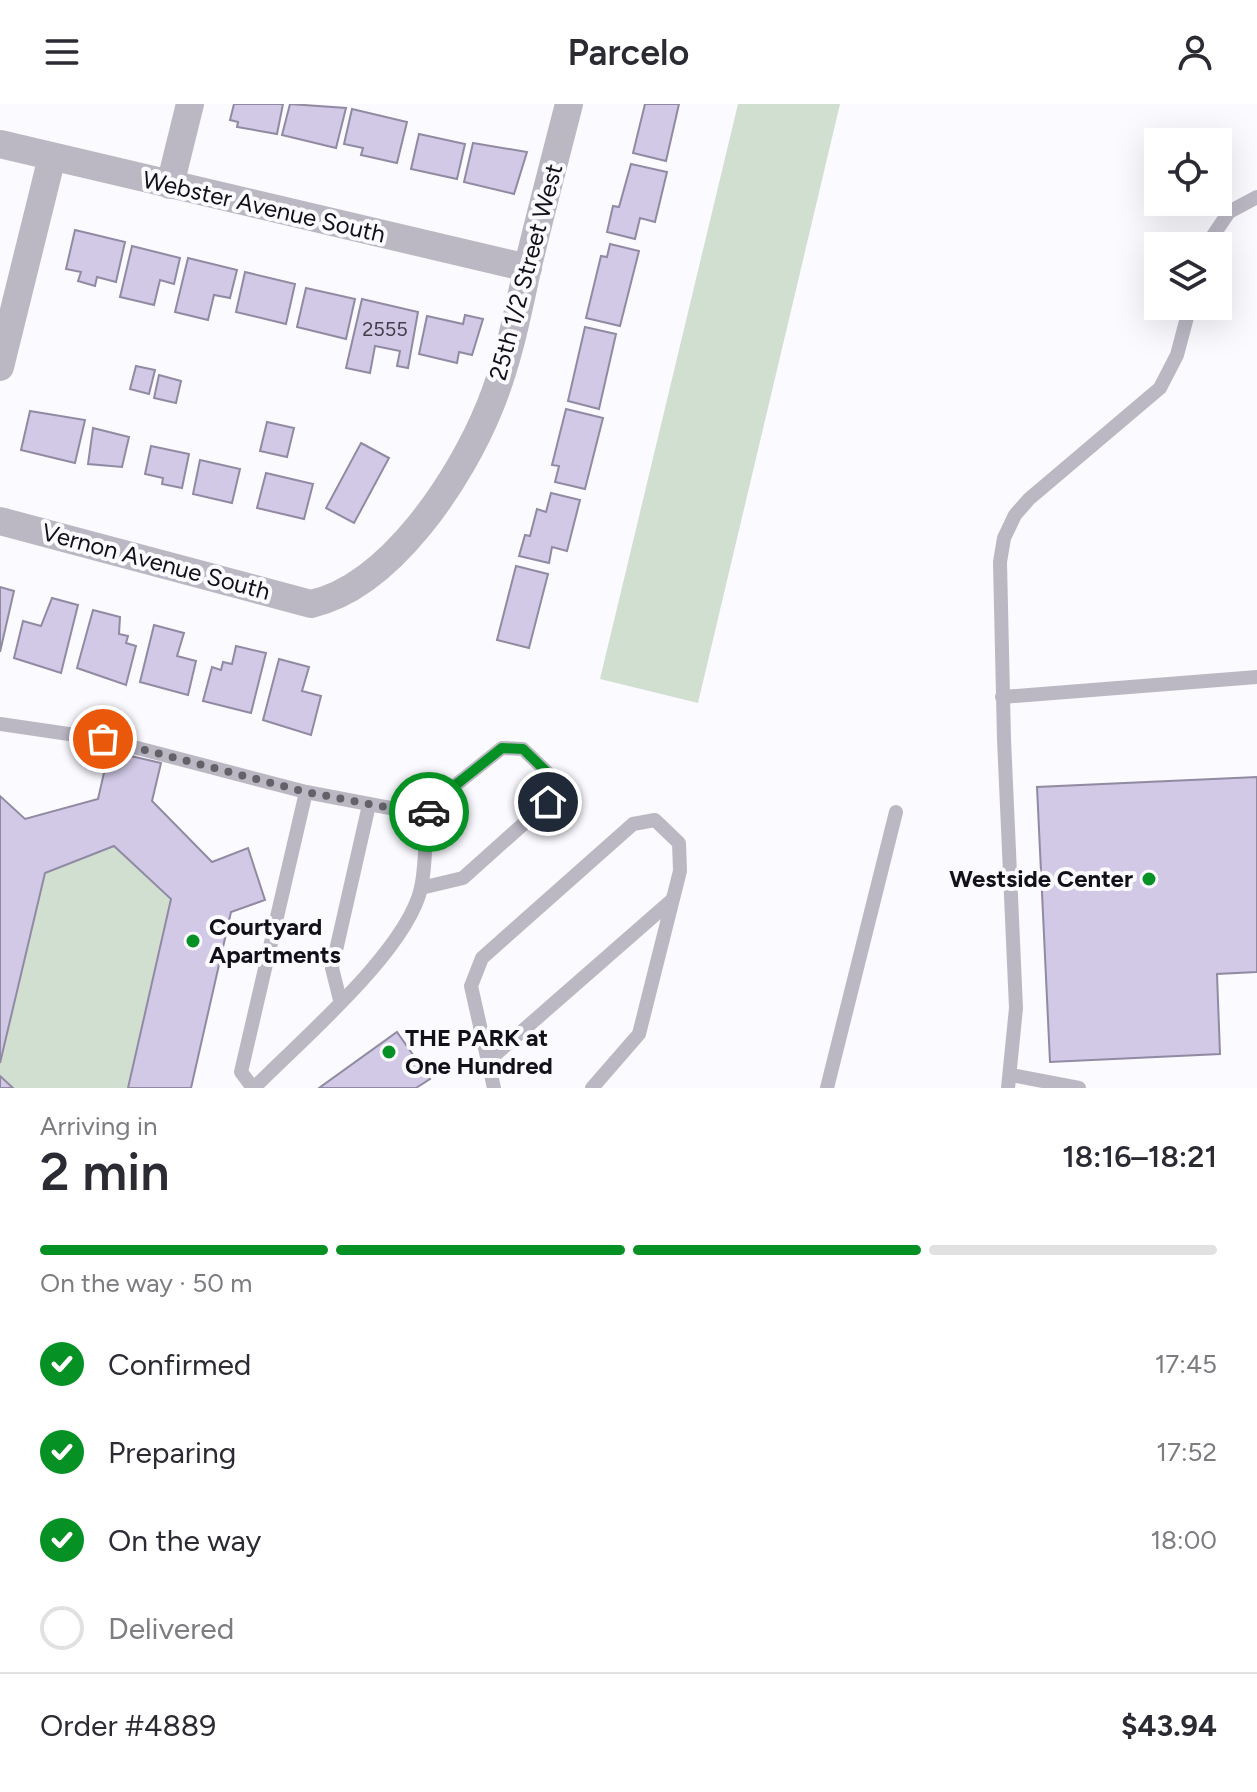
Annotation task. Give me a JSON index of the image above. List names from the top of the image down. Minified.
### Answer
{"streets":{"street":["Webster Avenue South","25th 1/2 Street West","Vernon Avenue South"]},"crossings":[["Webster Avenue South","25th 1/2 Street West"],["25th 1/2 Street West","Vernon Avenue South"]],"places":["Westside Center","Courtyard Apartments","THE PARK at One Hundred"],"house_numbers":["2555"],"page":{"header":"Parcelo","heading":["2 min","Arriving in","18:16–18:21"],"panel":["Order #4889","$43.94"],"bar":"On the way · 50 m","list":[["Confirmed","17:45"],["Preparing","17:52"],["On the way","18:00"],"Delivered"]}}
